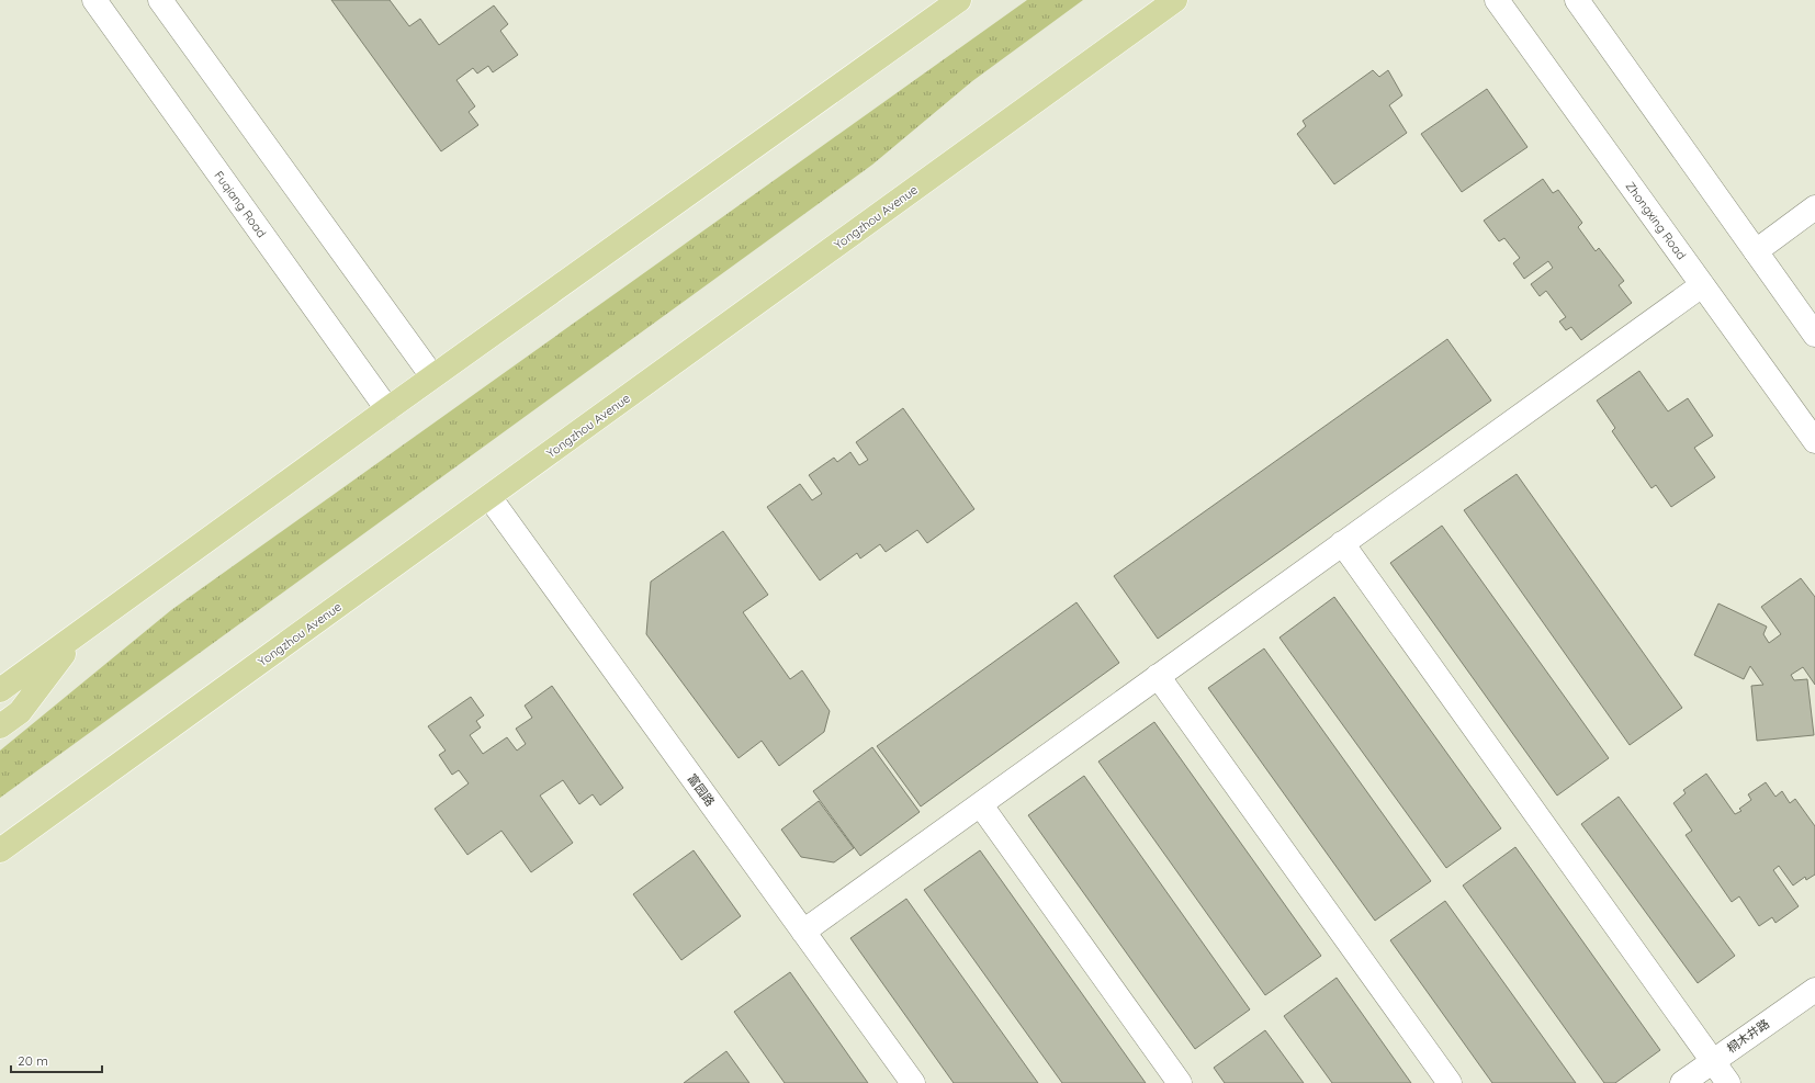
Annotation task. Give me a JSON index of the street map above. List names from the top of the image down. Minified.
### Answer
{"streets":{"main road":["Yongzhou Avenue"],"street":["Fuqiang Road","Zhongxing Road","富园路","桐木井路"]},"crossings":[["Yongzhou Avenue","富园路"]],"scale_bar":"20 m"}
